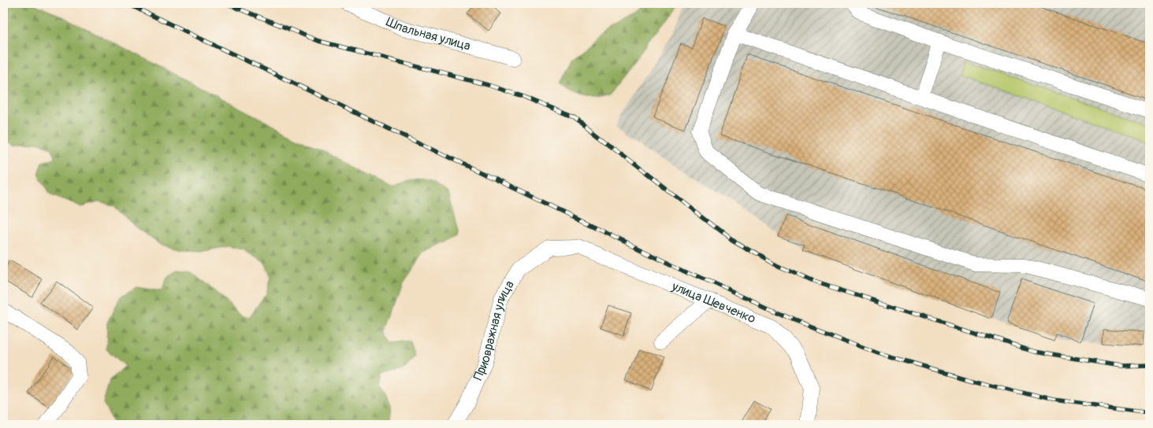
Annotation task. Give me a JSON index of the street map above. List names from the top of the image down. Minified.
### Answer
{"streets":{"street":["Шпальная улица","улица Шевченко","Приовражная улица"]},"crossings":[["улица Шевченко","Приовражная улица"]]}
